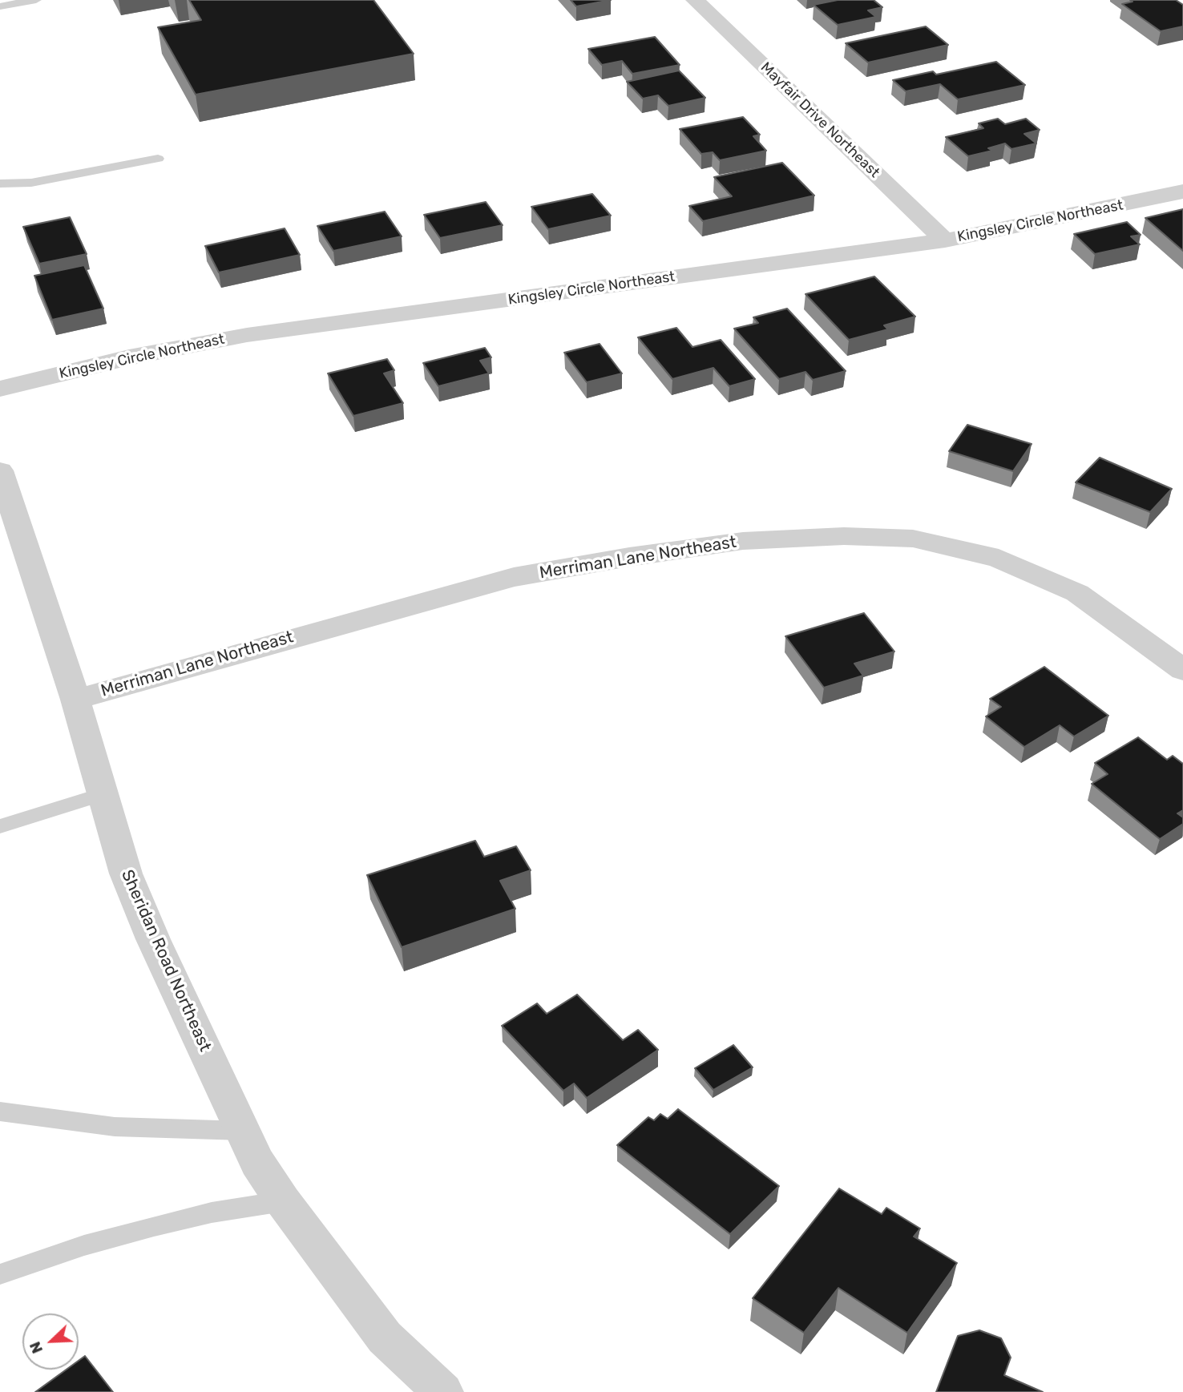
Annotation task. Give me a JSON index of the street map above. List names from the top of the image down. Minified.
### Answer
{"streets":{"street":["Mayfair Drive Northeast","Kingsley Circle Northeast","Merriman Lane Northeast","Sheridan Road Northeast"]},"crossings":[["Mayfair Drive Northeast","Kingsley Circle Northeast"],["Merriman Lane Northeast","Sheridan Road Northeast"]],"north":"bottom left"}
